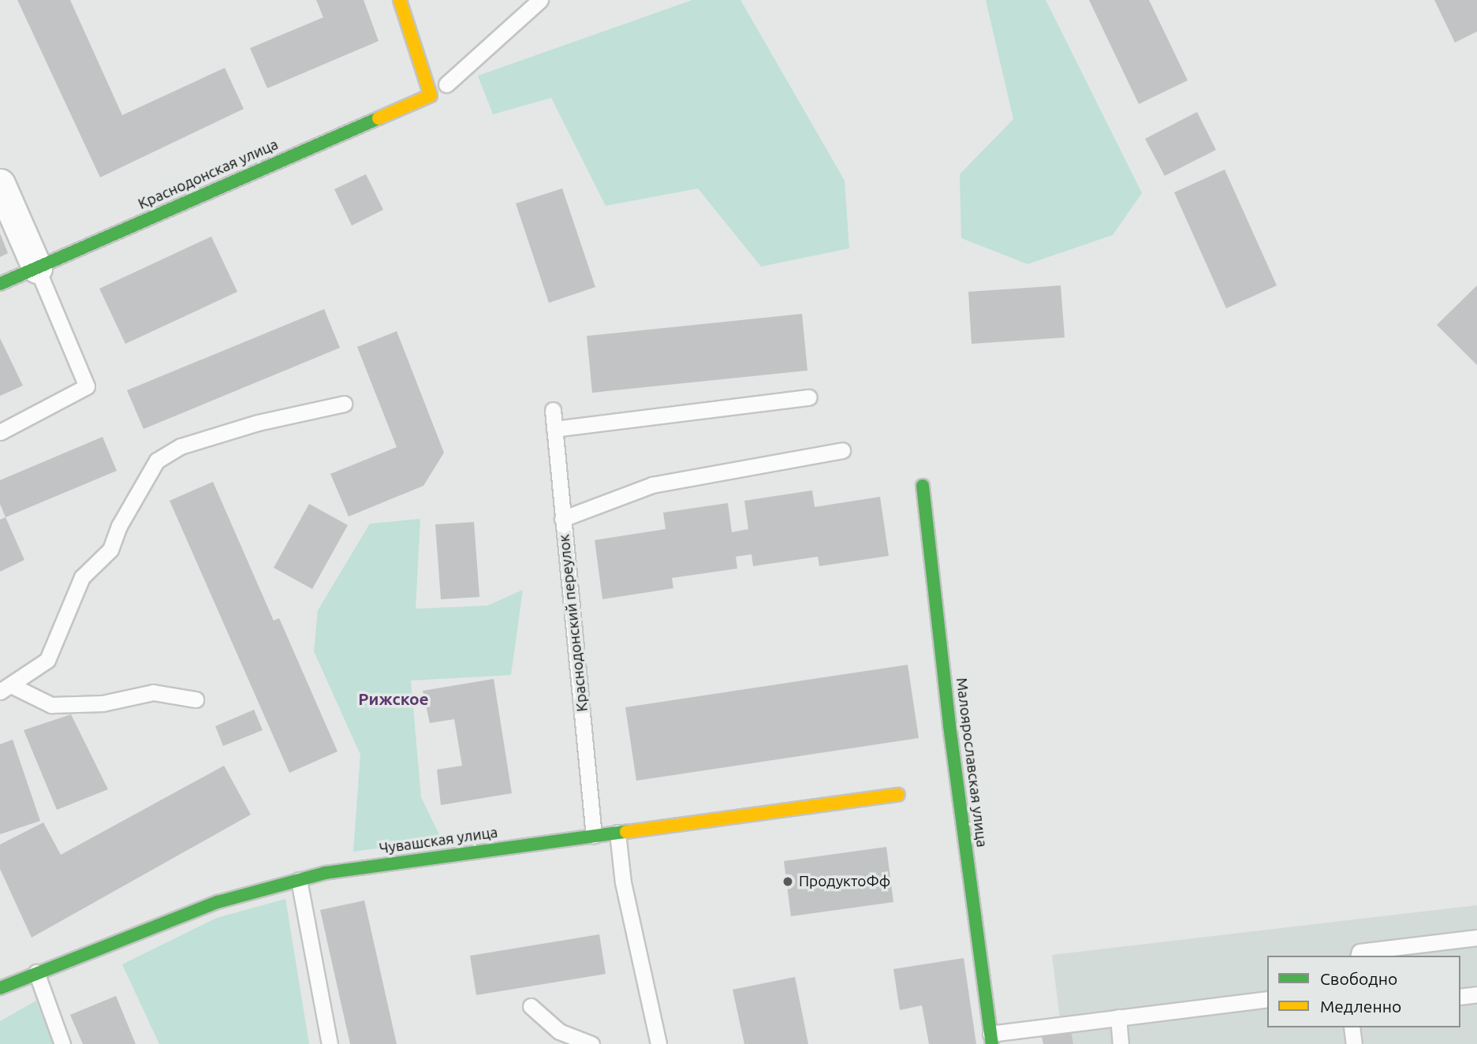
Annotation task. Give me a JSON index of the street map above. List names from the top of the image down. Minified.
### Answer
{"streets":{"street":["Краснодонская улица","Малоярославская улица","Чувашская улица"],"lane":["Краснодонский переулок"]},"crossings":[["Краснодонский переулок","Чувашская улица"]],"districts":["Рижское"],"places":["ПродуктоФф"],"legend":["Свободно","Медленно"]}
